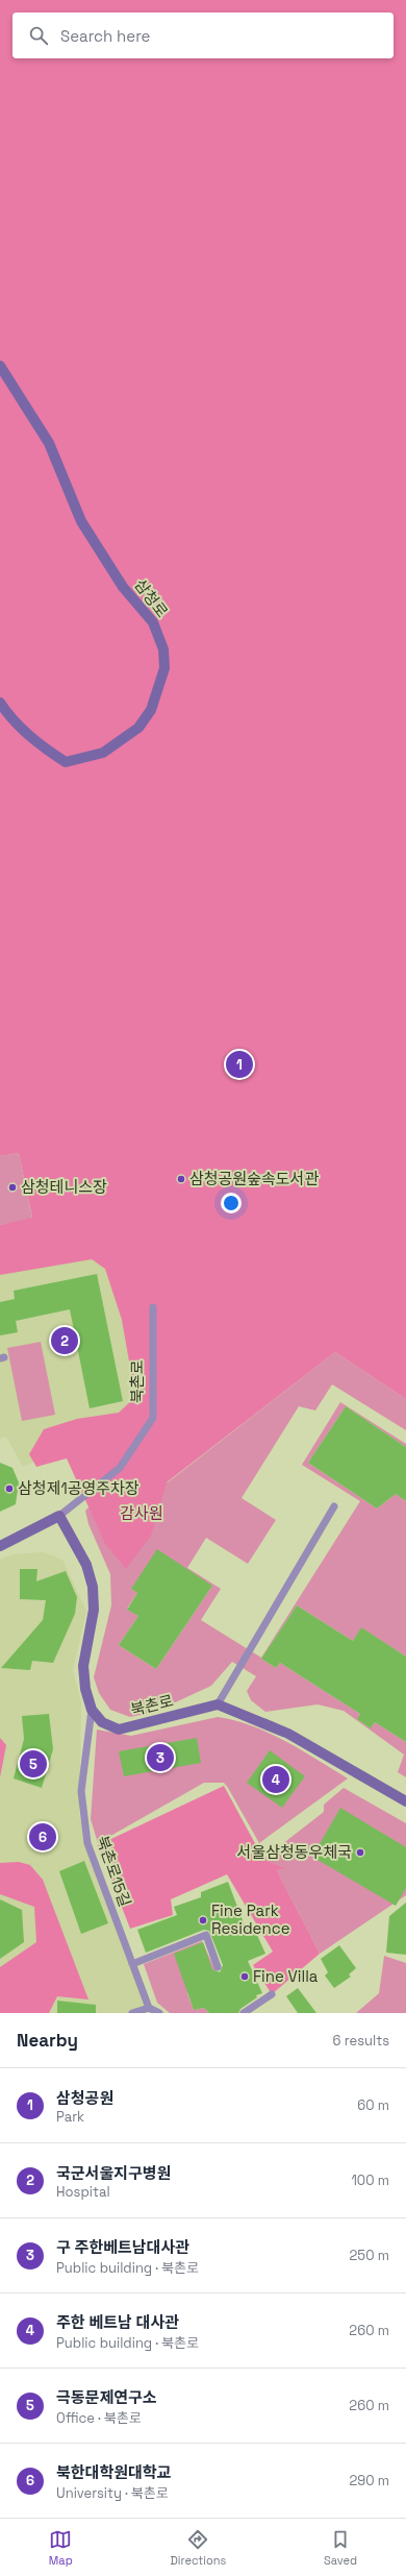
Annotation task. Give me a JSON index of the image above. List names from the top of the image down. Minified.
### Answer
{"streets":{"street":["삼청로","북촌로"],"lane":["북촌로15길"]},"crossings":[["북촌로","북촌로15길"]],"parks":["감사원"],"places":["삼청공원숲속도서관","삼청테니스장","삼청제1공영주차장","서울삼청동우체국","Fine Park Residence","Fine Villa"],"page":{"search":"Search here","pins":["1","2","3","5","4","6"],"heading":["Nearby","6 results"],"list":[{"mark":"1","name":"삼청공원","note":"Park","value":"60 m"},{"mark":"2","name":"국군서울지구병원","note":"Hospital","value":"100 m"},{"mark":"3","name":"구 주한베트남대사관","note":"Public building · 북촌로","value":"250 m"},{"mark":"4","name":"주한 베트남 대사관","note":"Public building · 북촌로","value":"260 m"},{"mark":"5","name":"극동문제연구소","note":"Office · 북촌로","value":"260 m"},{"mark":"6","name":"북한대학원대학교","note":"University · 북촌로","value":"290 m"}],"nav":["Map","Directions","Saved"]}}
